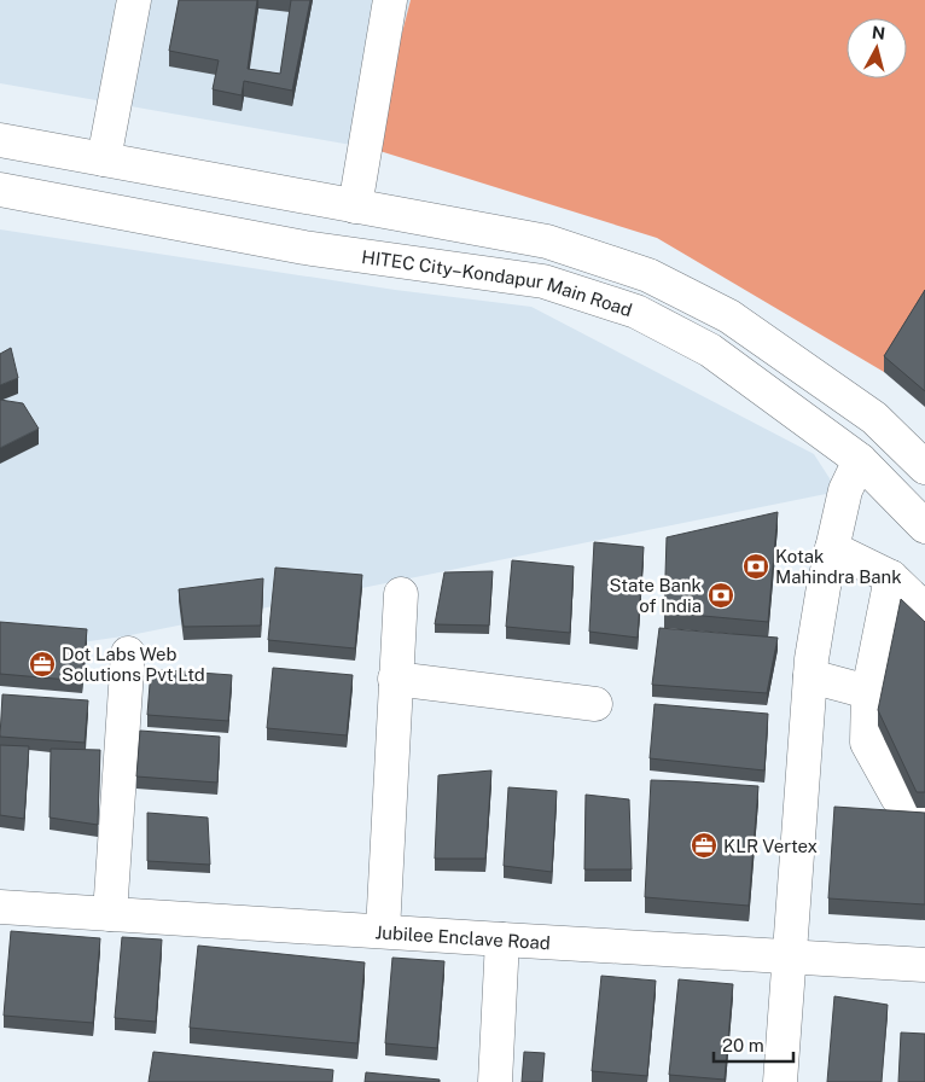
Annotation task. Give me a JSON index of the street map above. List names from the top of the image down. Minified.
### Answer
{"streets":{"street":["HITEC City–Kondapur Main Road","Jubilee Enclave Road"]},"places":{"bank":["Kotak Mahindra Bank","State Bank of India"],"office":["Dot Labs Web Solutions Pvt Ltd","KLR Vertex"]},"scale_bar":"20 m","north":"top"}
